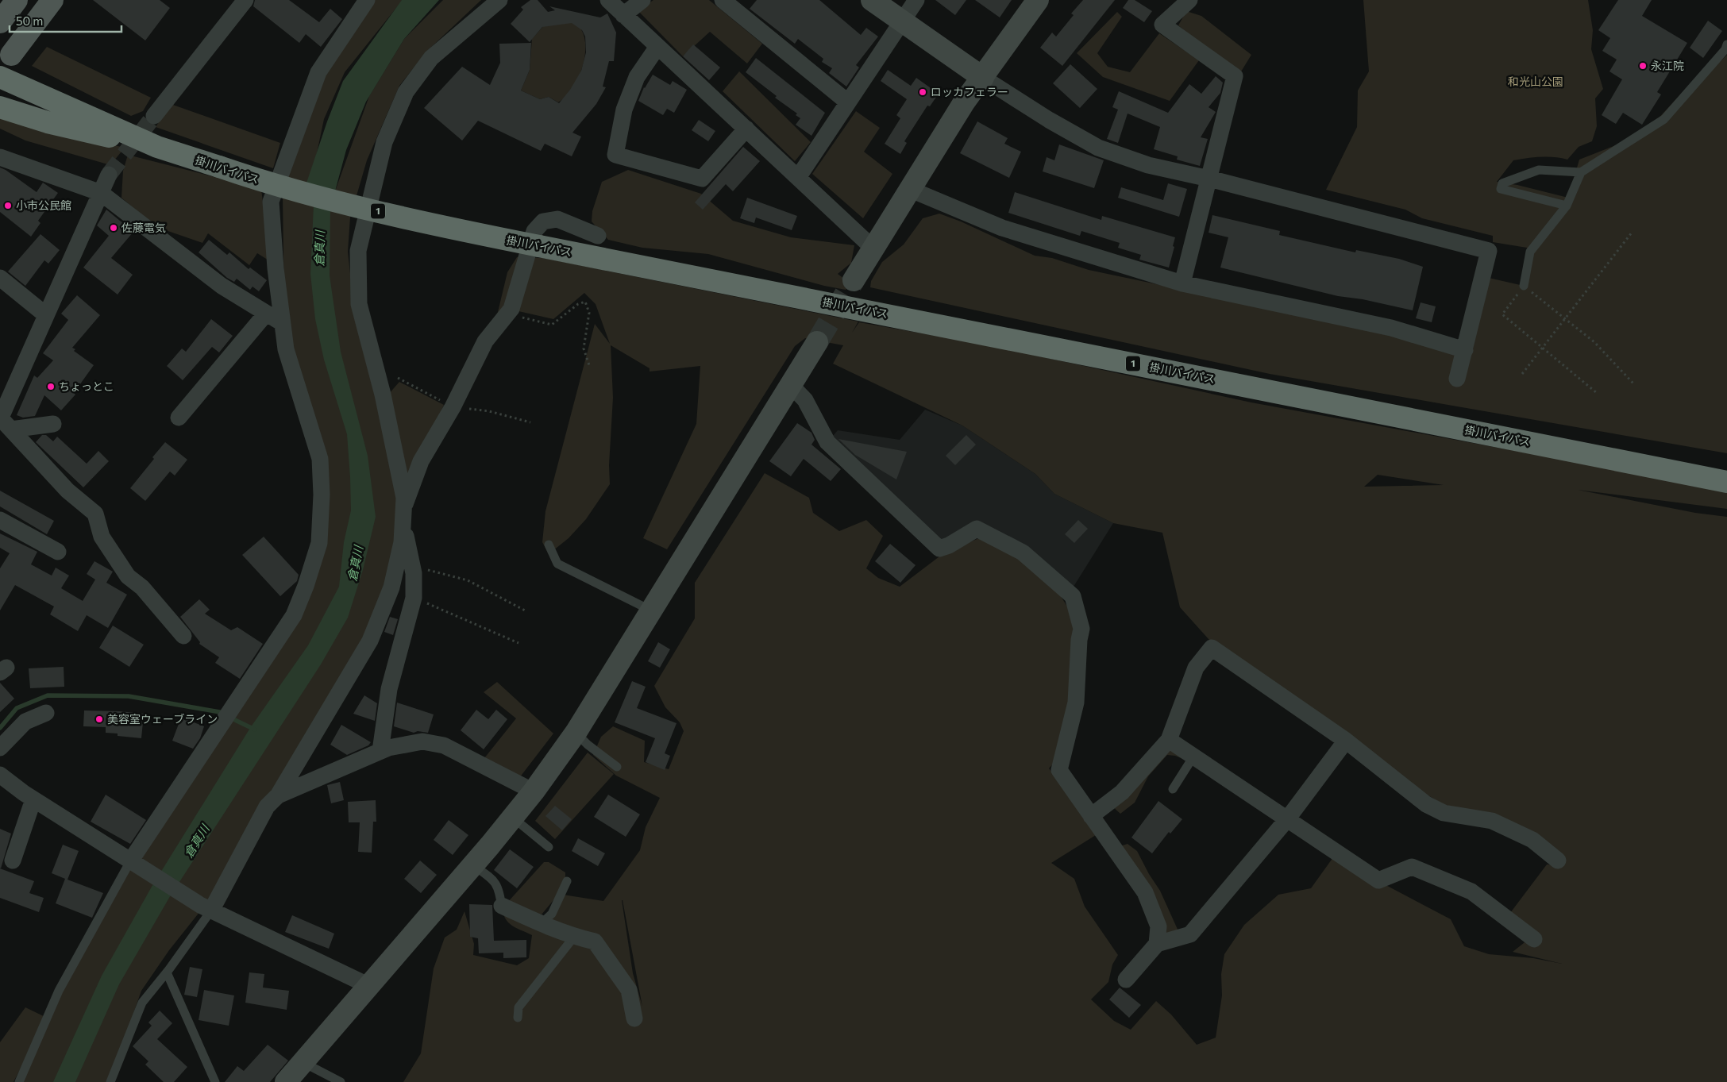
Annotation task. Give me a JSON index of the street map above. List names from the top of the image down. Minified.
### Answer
{"streets":{"highway":["掛川バイパス","1"]},"water":["倉真川"],"parks":["和光山公園"],"places":["永江院","ロッカフェラー","小市公民館","佐藤電気","ちょっとこ","美容室ウェーブライン"],"scale_bar":"50 m"}
